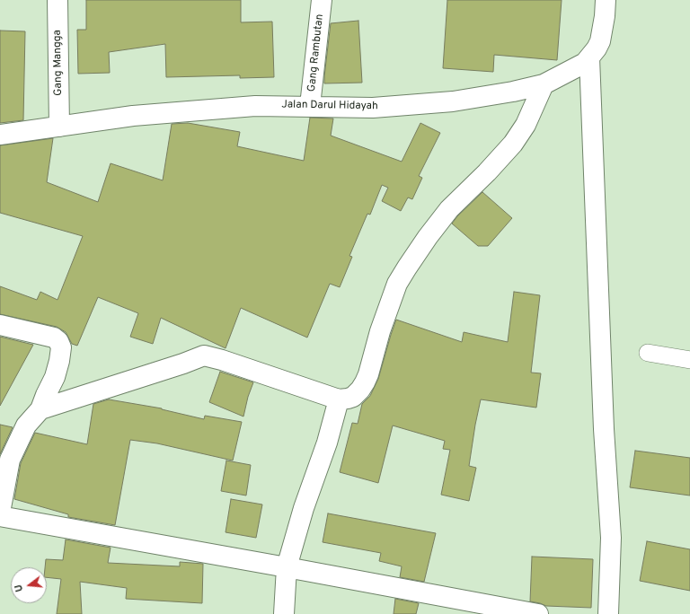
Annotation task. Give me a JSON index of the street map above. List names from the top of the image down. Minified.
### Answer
{"streets":{"street":["Gang Rambutan","Gang Mangga","Jalan Darul Hidayah"]},"crossings":[["Gang Rambutan","Jalan Darul Hidayah"],["Gang Mangga","Jalan Darul Hidayah"]],"north":"left"}
